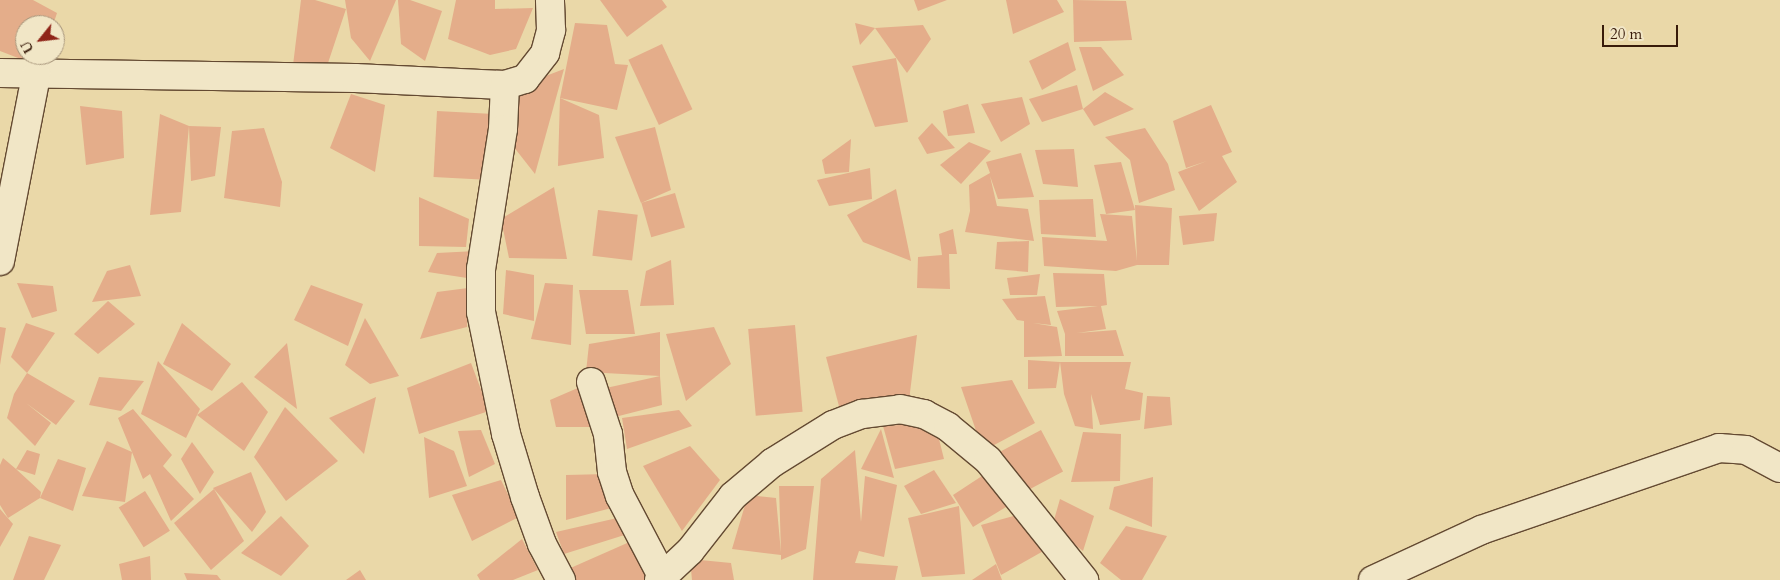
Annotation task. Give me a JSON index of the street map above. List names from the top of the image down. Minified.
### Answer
{"scale_bar":"20 m","north":"bottom left"}
